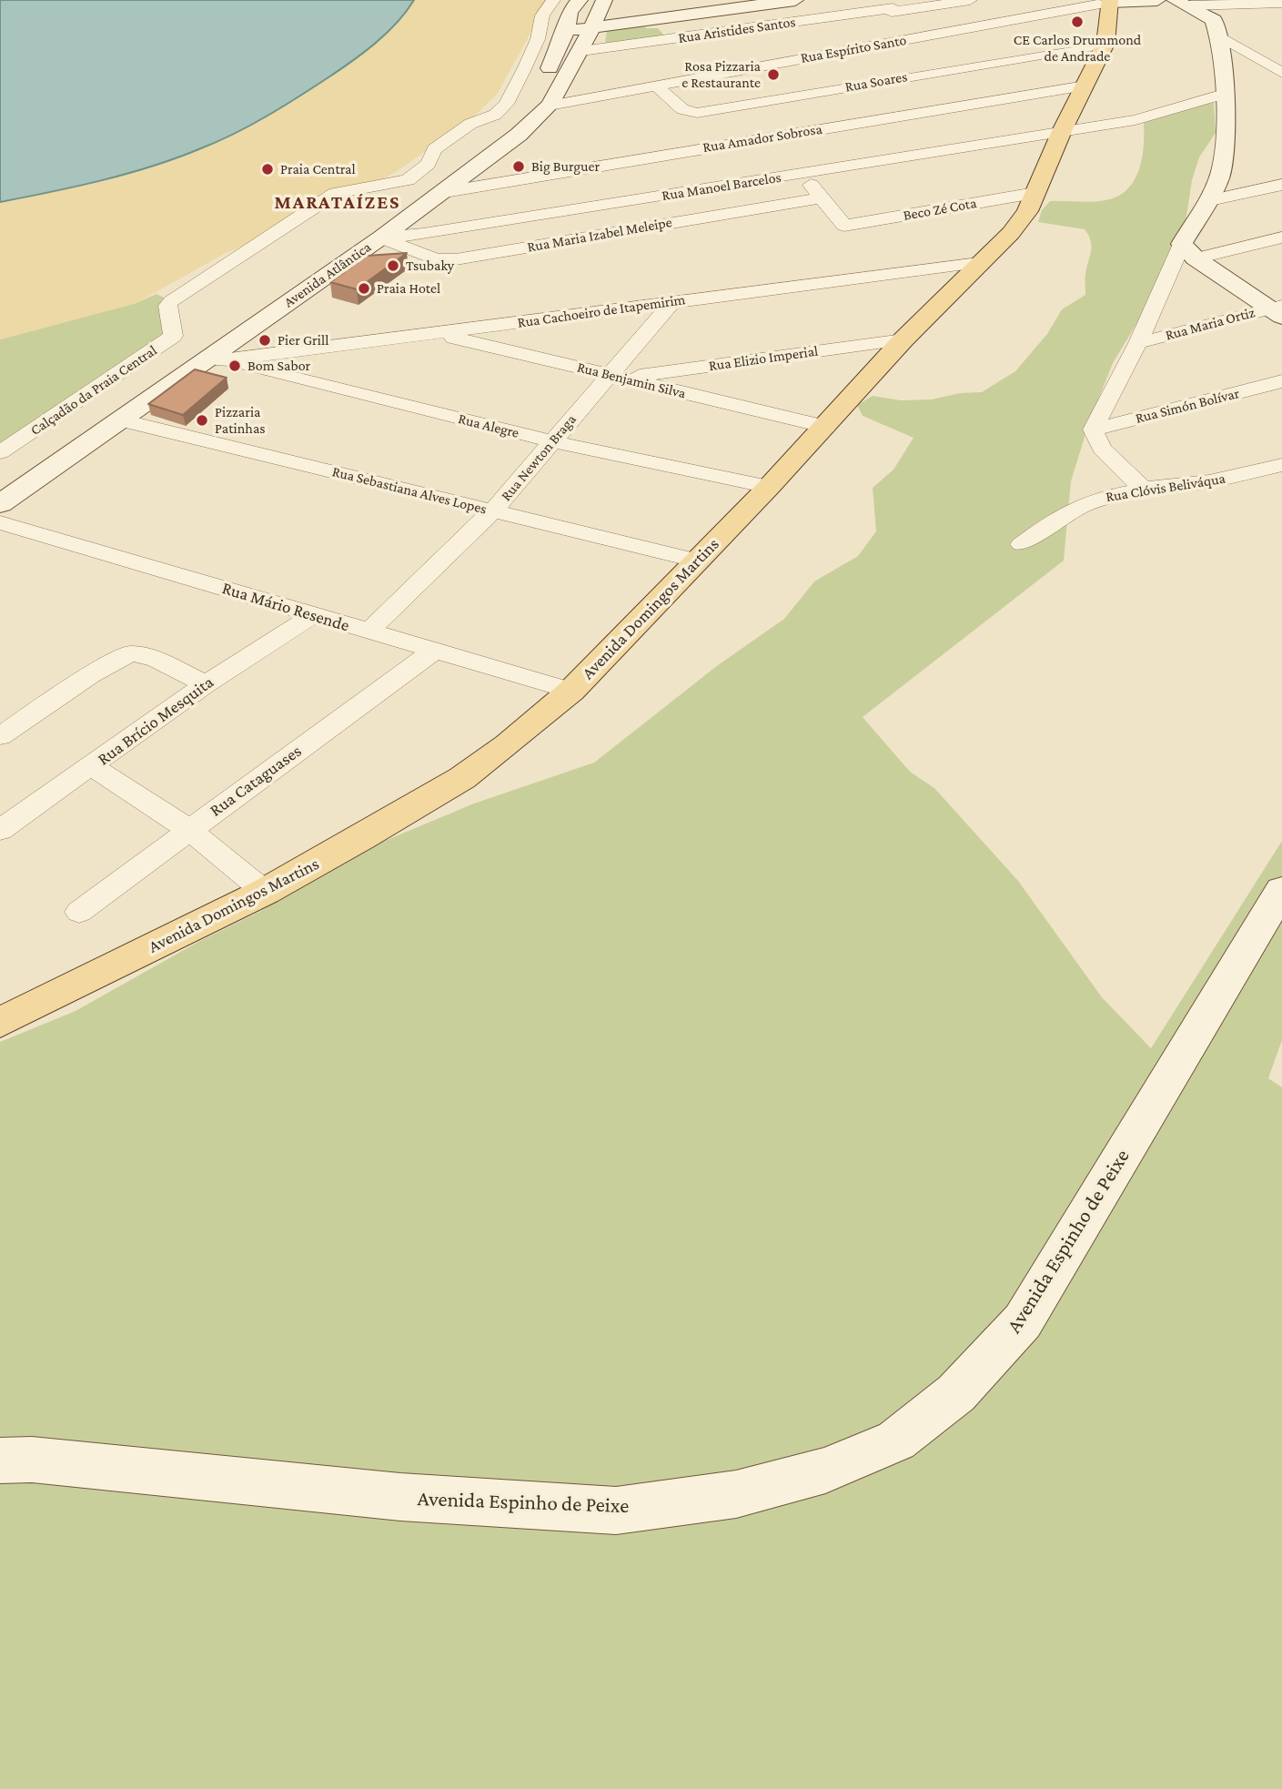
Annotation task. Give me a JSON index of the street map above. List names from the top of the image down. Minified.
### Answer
{"streets":{"main road":["Avenida Domingos Martins"],"street":["Rua Aristides Santos","Rua Espírito Santo","Rua Soares","Rua Amador Sobrosa","Rua Manoel Barcelos","Beco Zé Cota","Rua Maria Izabel Meleipe","Avenida Atlântica","Rua Cachoeiro de Itapemirim","Rua Maria Ortiz","Rua Elizio Imperial","Rua Benjamin Silva","Calçadão da Praia Central","Rua Simón Bolívar","Rua Alegre","Rua Newton Braga","Rua Clóvis Beliváqua","Rua Sebastiana Alves Lopes","Rua Mário Resende","Rua Brício Mesquita","Rua Cataguases","Avenida Espinho de Peixe"]},"crossings":[["Rua Aristides Santos","Avenida Atlântica"],["Rua Espírito Santo","Rua Soares"],["Rua Espírito Santo","Avenida Atlântica"],["Rua Espírito Santo","Avenida Domingos Martins"],["Rua Soares","Avenida Domingos Martins"],["Rua Amador Sobrosa","Avenida Atlântica"],["Rua Amador Sobrosa","Avenida Domingos Martins"],["Rua Manoel Barcelos","Rua Maria Izabel Meleipe"],["Rua Manoel Barcelos","Avenida Atlântica"],["Rua Manoel Barcelos","Avenida Domingos Martins"],["Beco Zé Cota","Rua Maria Izabel Meleipe"],["Beco Zé Cota","Avenida Domingos Martins"],["Rua Maria Izabel Meleipe","Avenida Atlântica"],["Avenida Atlântica","Rua Cachoeiro de Itapemirim"],["Avenida Atlântica","Rua Alegre"],["Avenida Atlântica","Rua Sebastiana Alves Lopes"],["Rua Cachoeiro de Itapemirim","Rua Benjamin Silva"],["Rua Cachoeiro de Itapemirim","Rua Alegre"],["Rua Cachoeiro de Itapemirim","Rua Newton Braga"],["Rua Cachoeiro de Itapemirim","Avenida Domingos Martins"],["Rua Elizio Imperial","Rua Benjamin Silva"],["Rua Elizio Imperial","Rua Newton Braga"],["Rua Elizio Imperial","Avenida Domingos Martins"],["Rua Benjamin Silva","Rua Newton Braga"],["Rua Benjamin Silva","Avenida Domingos Martins"],["Rua Alegre","Rua Newton Braga"],["Rua Alegre","Avenida Domingos Martins"],["Rua Newton Braga","Rua Sebastiana Alves Lopes"],["Rua Newton Braga","Rua Mário Resende"],["Rua Sebastiana Alves Lopes","Avenida Domingos Martins"],["Rua Mário Resende","Avenida Domingos Martins"],["Rua Mário Resende","Rua Brício Mesquita"],["Rua Mário Resende","Rua Cataguases"]],"districts":["MARATAÍZES"],"places":["CE Carlos Drummond de Andrade","Rosa Pizzaria e Restaurante","Big Burguer","Praia Central","Tsubaky","Praia Hotel","Pier Grill","Bom Sabor","Pizzaria Patinhas"]}
